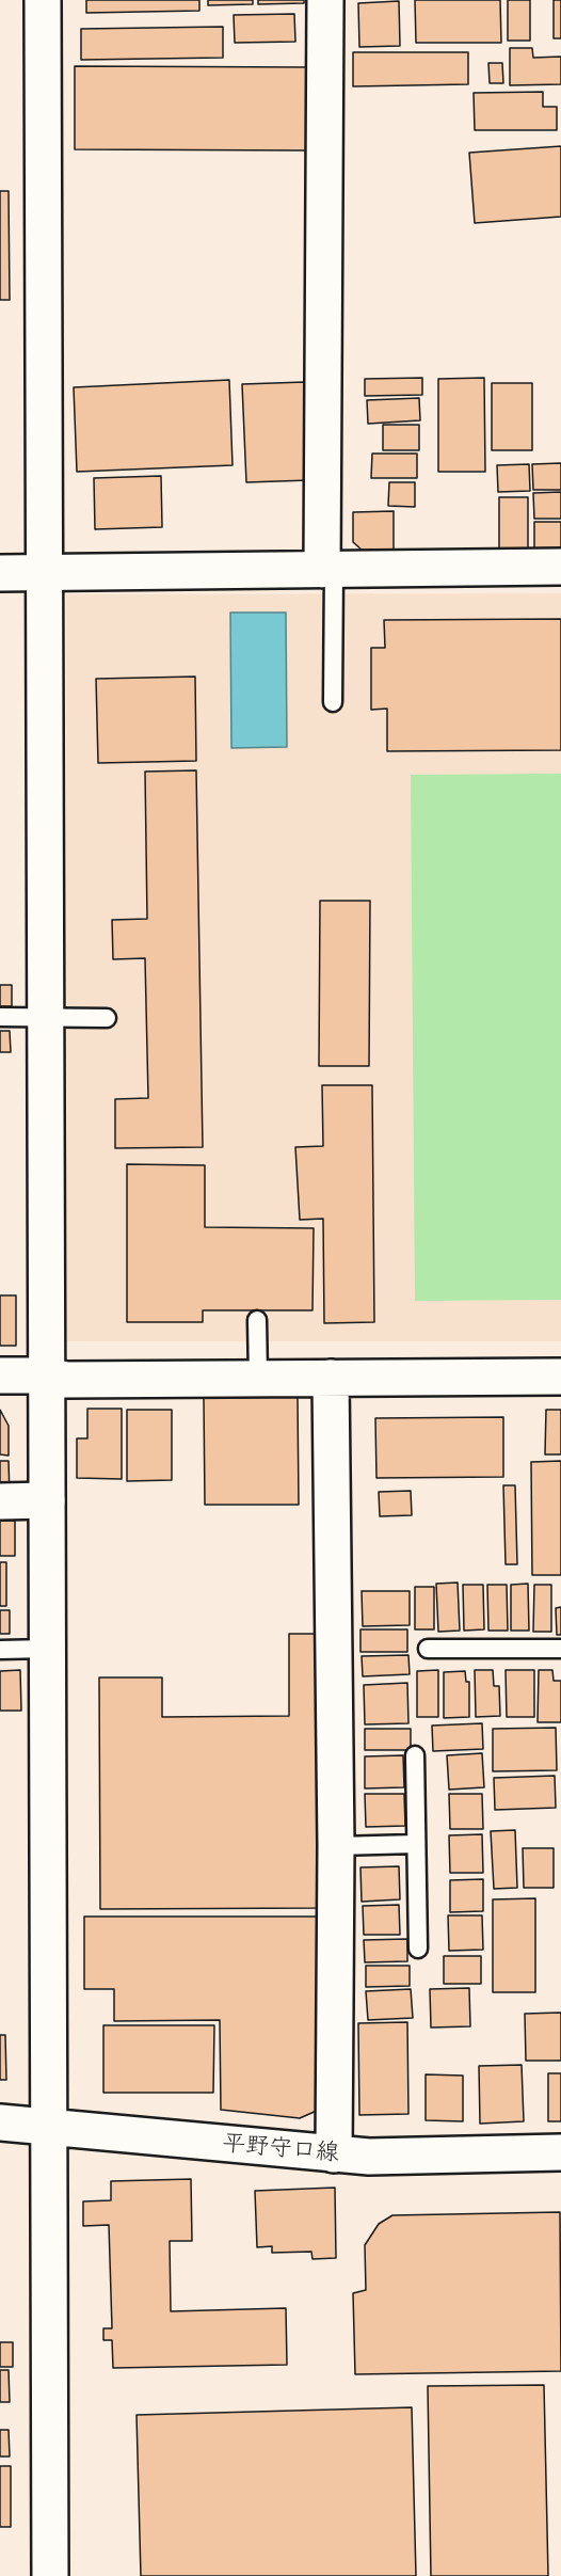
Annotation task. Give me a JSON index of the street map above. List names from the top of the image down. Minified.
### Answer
{"streets":{"street":["平野守口線"]}}
